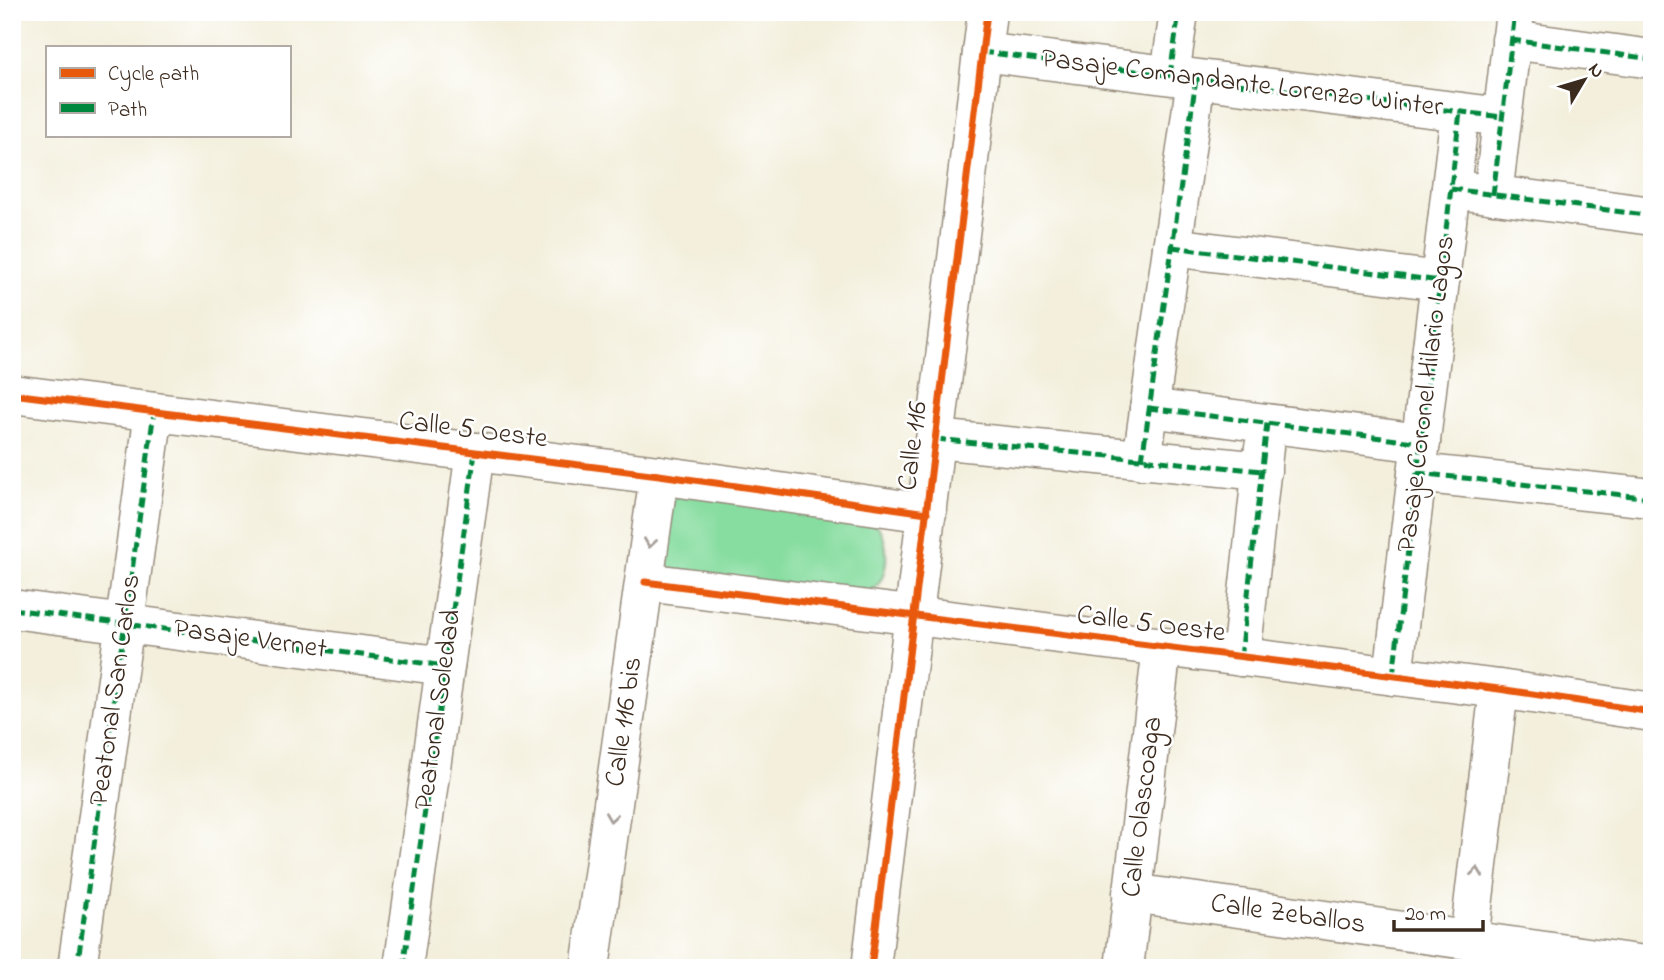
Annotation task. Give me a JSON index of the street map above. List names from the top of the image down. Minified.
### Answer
{"streets":{"street":["Pasaje Comandante Lorenzo Winter","Pasaje Coronel Hilario Lagos","Calle 5 Oeste","Calle 116","Pasaje Vernet","Peatonal San Carlos","Peatonal Soledad","Calle 116 bis","Calle Olascoaga","Calle Zeballos"]},"crossings":[["Pasaje Comandante Lorenzo Winter","Pasaje Coronel Hilario Lagos"],["Pasaje Comandante Lorenzo Winter","Calle 116"],["Pasaje Coronel Hilario Lagos","Calle 5 Oeste"],["Calle 5 Oeste","Calle 116"],["Calle 5 Oeste","Peatonal San Carlos"],["Calle 5 Oeste","Peatonal Soledad"],["Calle 5 Oeste","Calle 116 bis"],["Calle 5 Oeste","Calle Olascoaga"],["Pasaje Vernet","Peatonal San Carlos"],["Pasaje Vernet","Peatonal Soledad"],["Calle Olascoaga","Calle Zeballos"]],"one_way":["Calle 116 bis"],"legend":["Cycle path","Path"],"scale_bar":"20 m","north":"top right"}
